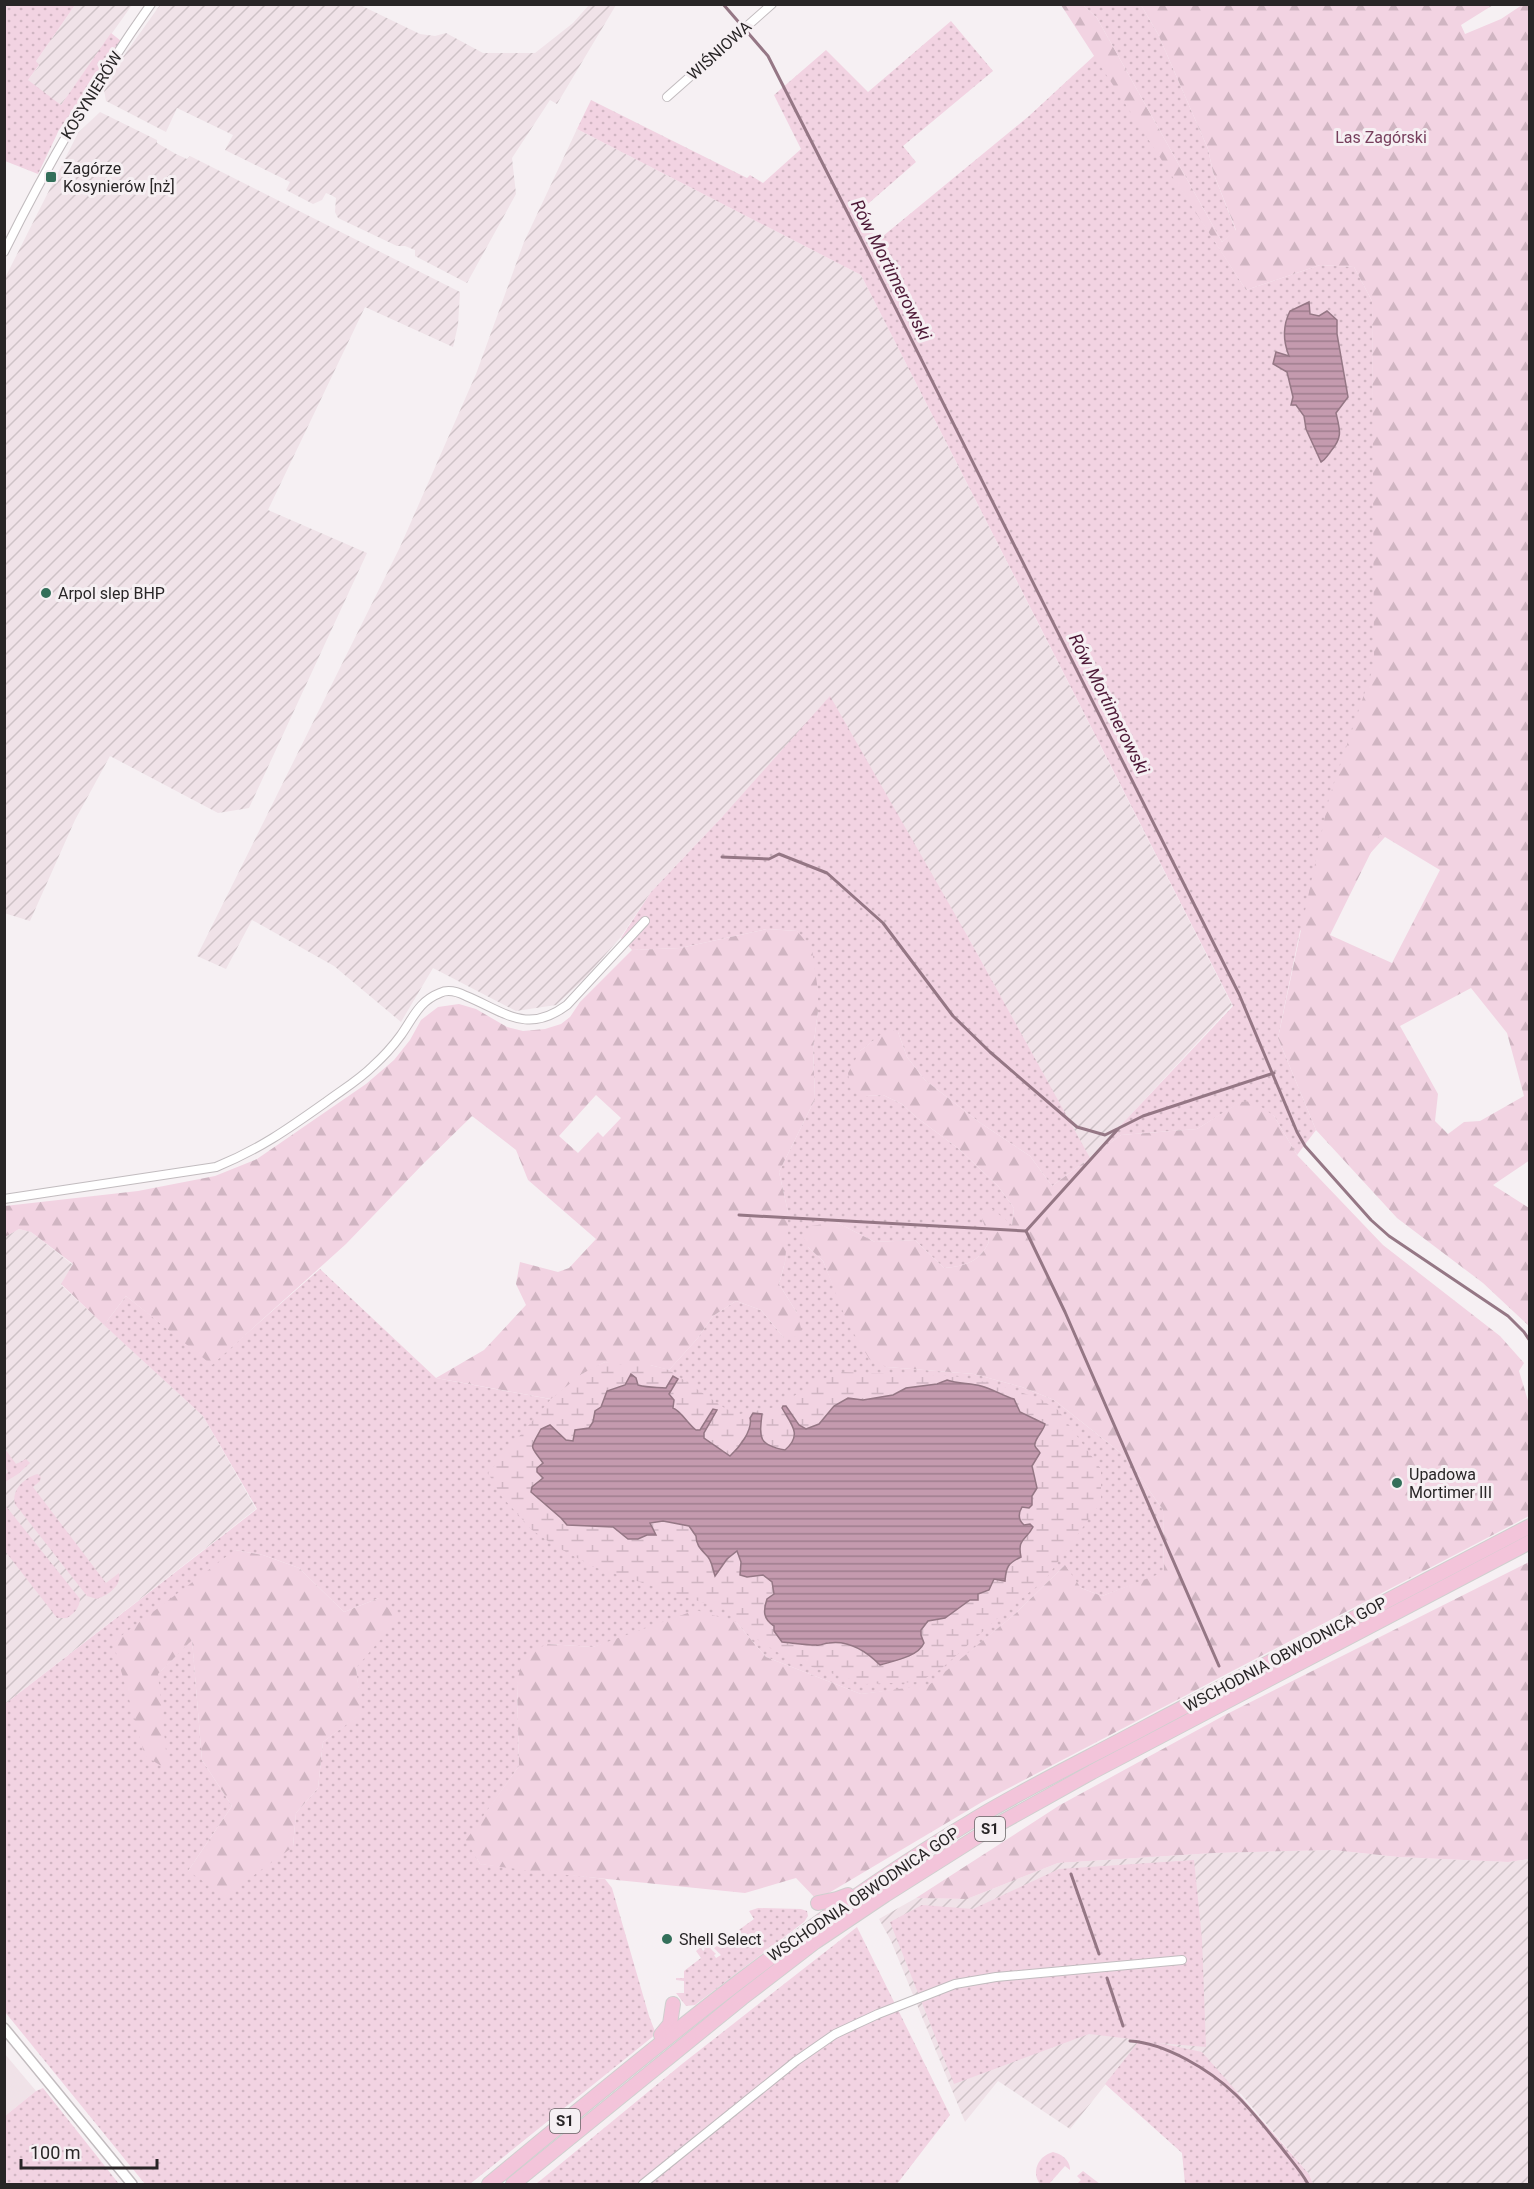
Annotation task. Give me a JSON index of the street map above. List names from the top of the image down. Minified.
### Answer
{"streets":{"highway":["WSCHODNIA OBWODNICA GOP","S1"],"street":["WIŚNIOWA","KOSYNIERÓW"]},"water":["Rów Mortimerowski"],"parks":["Las Zagórski"],"places":{"transit":["Zagórze Kosynierów [nż]"],"other":["Arpol slep BHP","Upadowa Mortimer III","Shell Select"]},"scale_bar":"100 m"}
